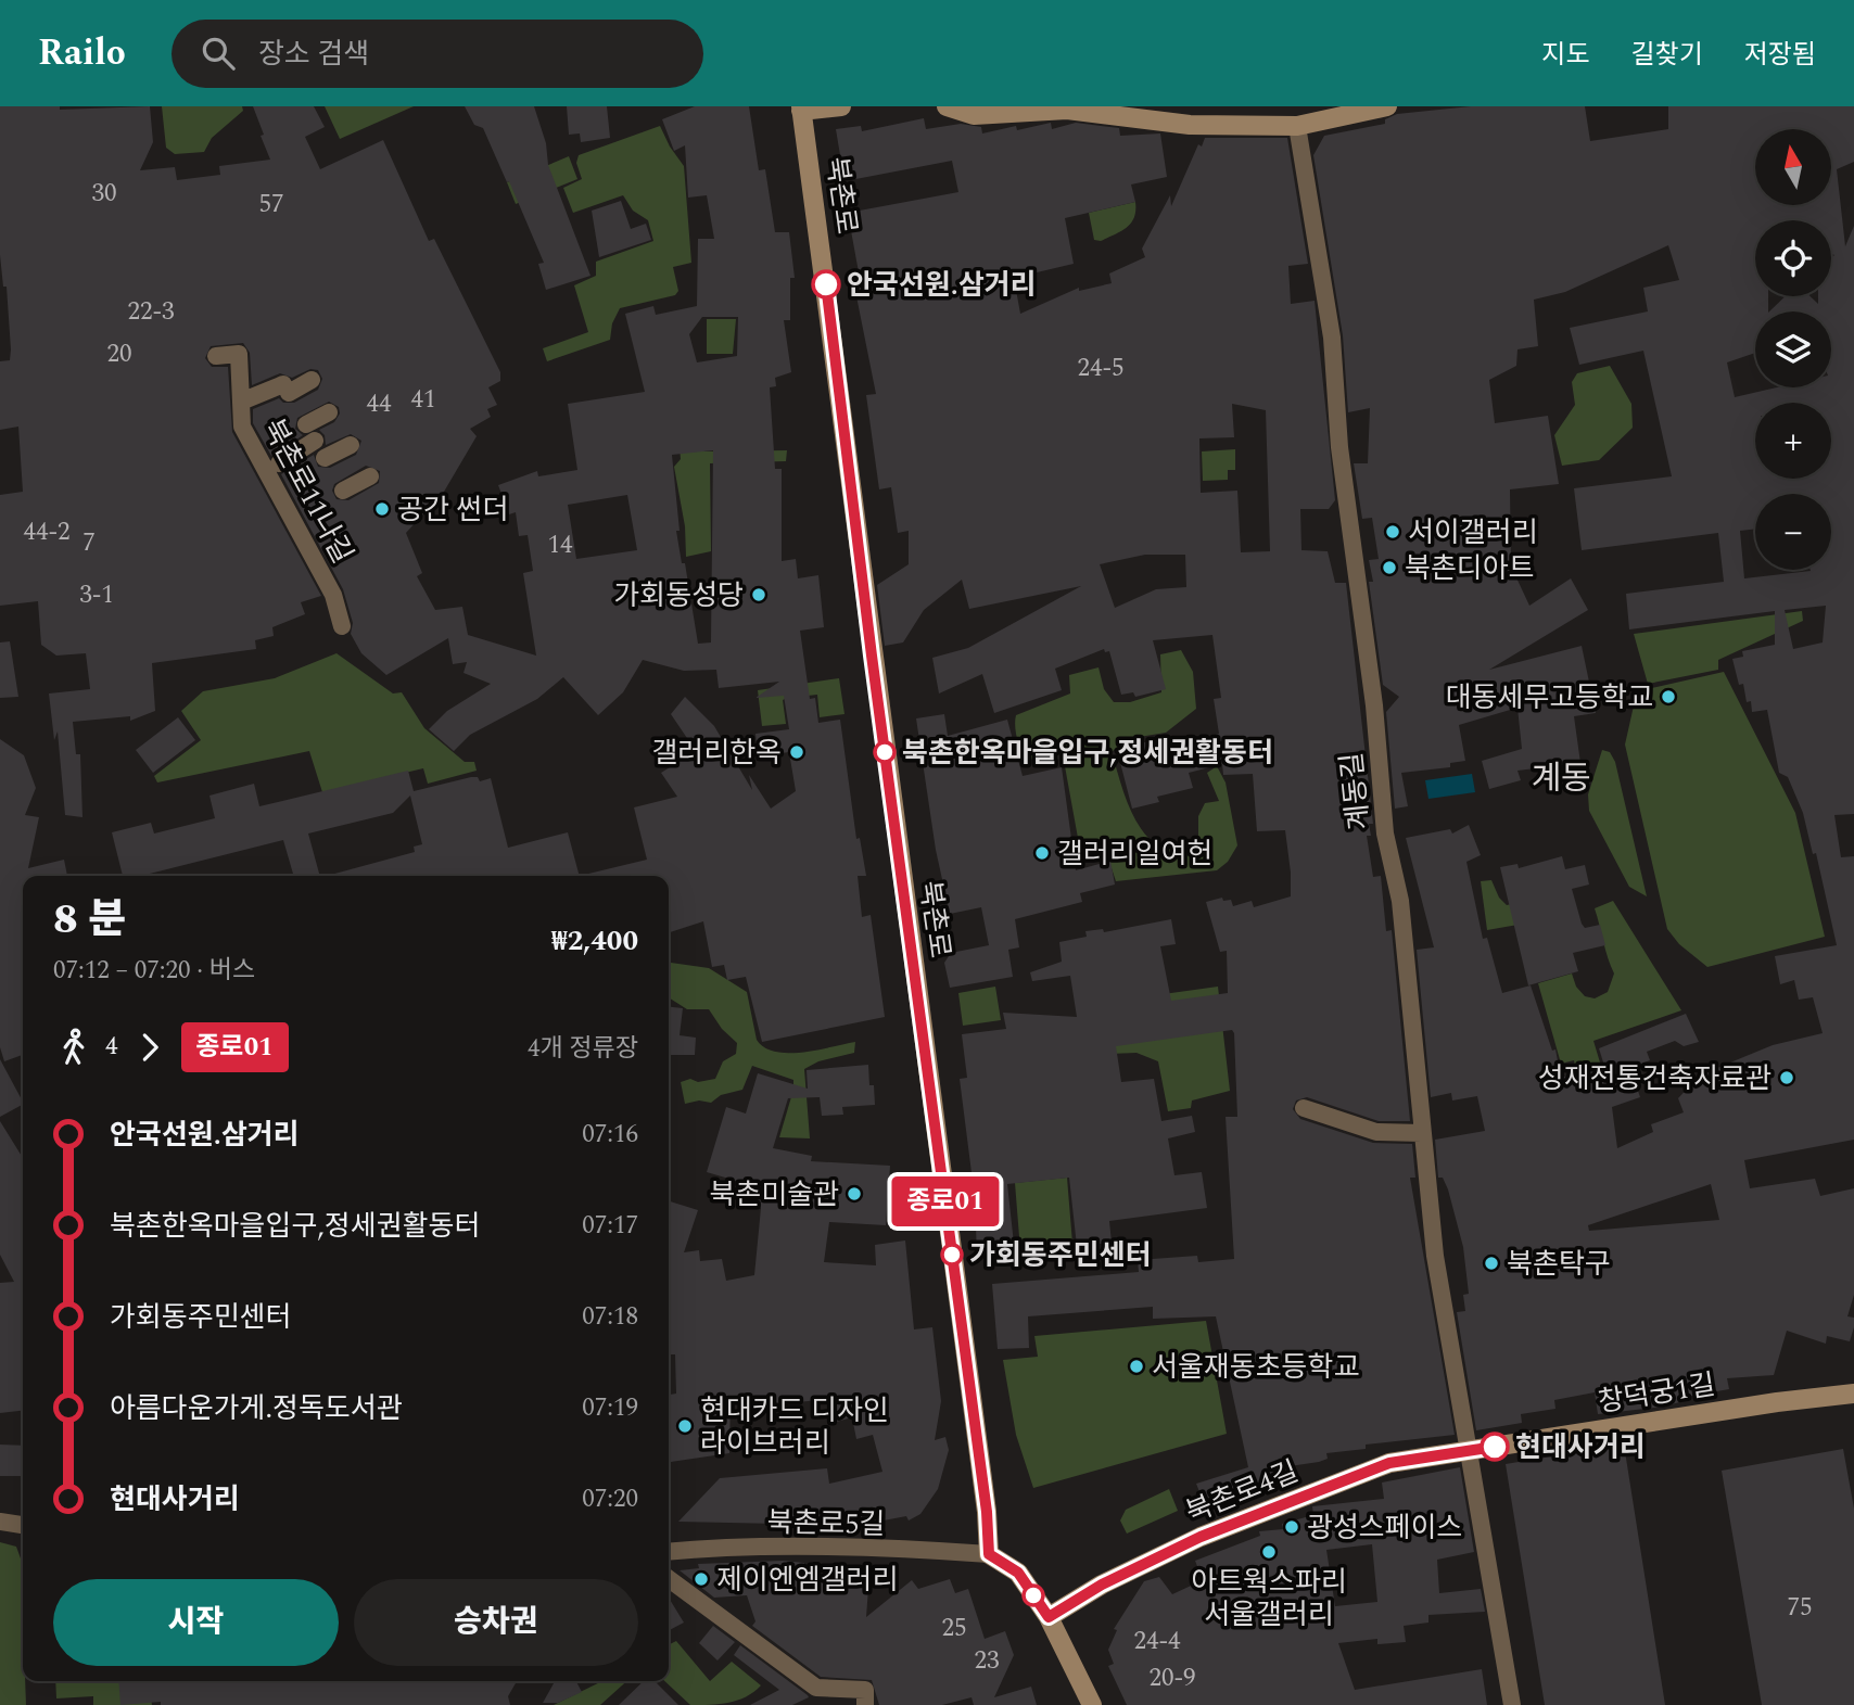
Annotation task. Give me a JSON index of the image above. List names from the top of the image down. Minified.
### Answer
{"streets":{"street":["북촌로","북촌로11나길","계동길","창덕궁1길","북촌로4길","북촌로5길"]},"crossings":[["북촌로","북촌로5길"],["계동길","창덕궁1길"],["계동길","북촌로4길"],["창덕궁1길","북촌로4길"]],"districts":["계동"],"places":["안국선원.삼거리","공간 썬더","서이갤러리","북촌디아트","가회동성당","대동세무고등학교","갤러리한옥","북촌한옥마을입구,정세권활동터","갤러리일여헌","성재전통건축자료관","북촌미술관","가회동주민센터","북촌탁구","서울재동초등학교","현대카드 디자인 라이브러리","현대사거리","광성스페이스","아트웍스파리 서울갤러리","제이엔엠갤러리"],"lines":["bus line 종로01"],"house_numbers":["30","57","22-3","20","24-5","41","44","44-2","7","14","3-1","75","25","24-4","23","20-9"],"north":"top","page":{"header":"Railo","search":"장소 검색","nav":["지도","길찾기","저장됨"],"on_map":"종로01","map_buttons":["+","−"],"heading":["8 분","07:12 – 07:20 · 버스","₩2,400"],"legs":["4","종로01","4개 정류장"],"list":[{"name":"안국선원.삼거리","value":"07:16"},{"name":"북촌한옥마을입구,정세권활동터","value":"07:17"},{"name":"가회동주민센터","value":"07:18"},{"name":"아름다운가게.정독도서관","value":"07:19"},{"name":"현대사거리","value":"07:20"}],"buttons":["시작","승차권"]}}
